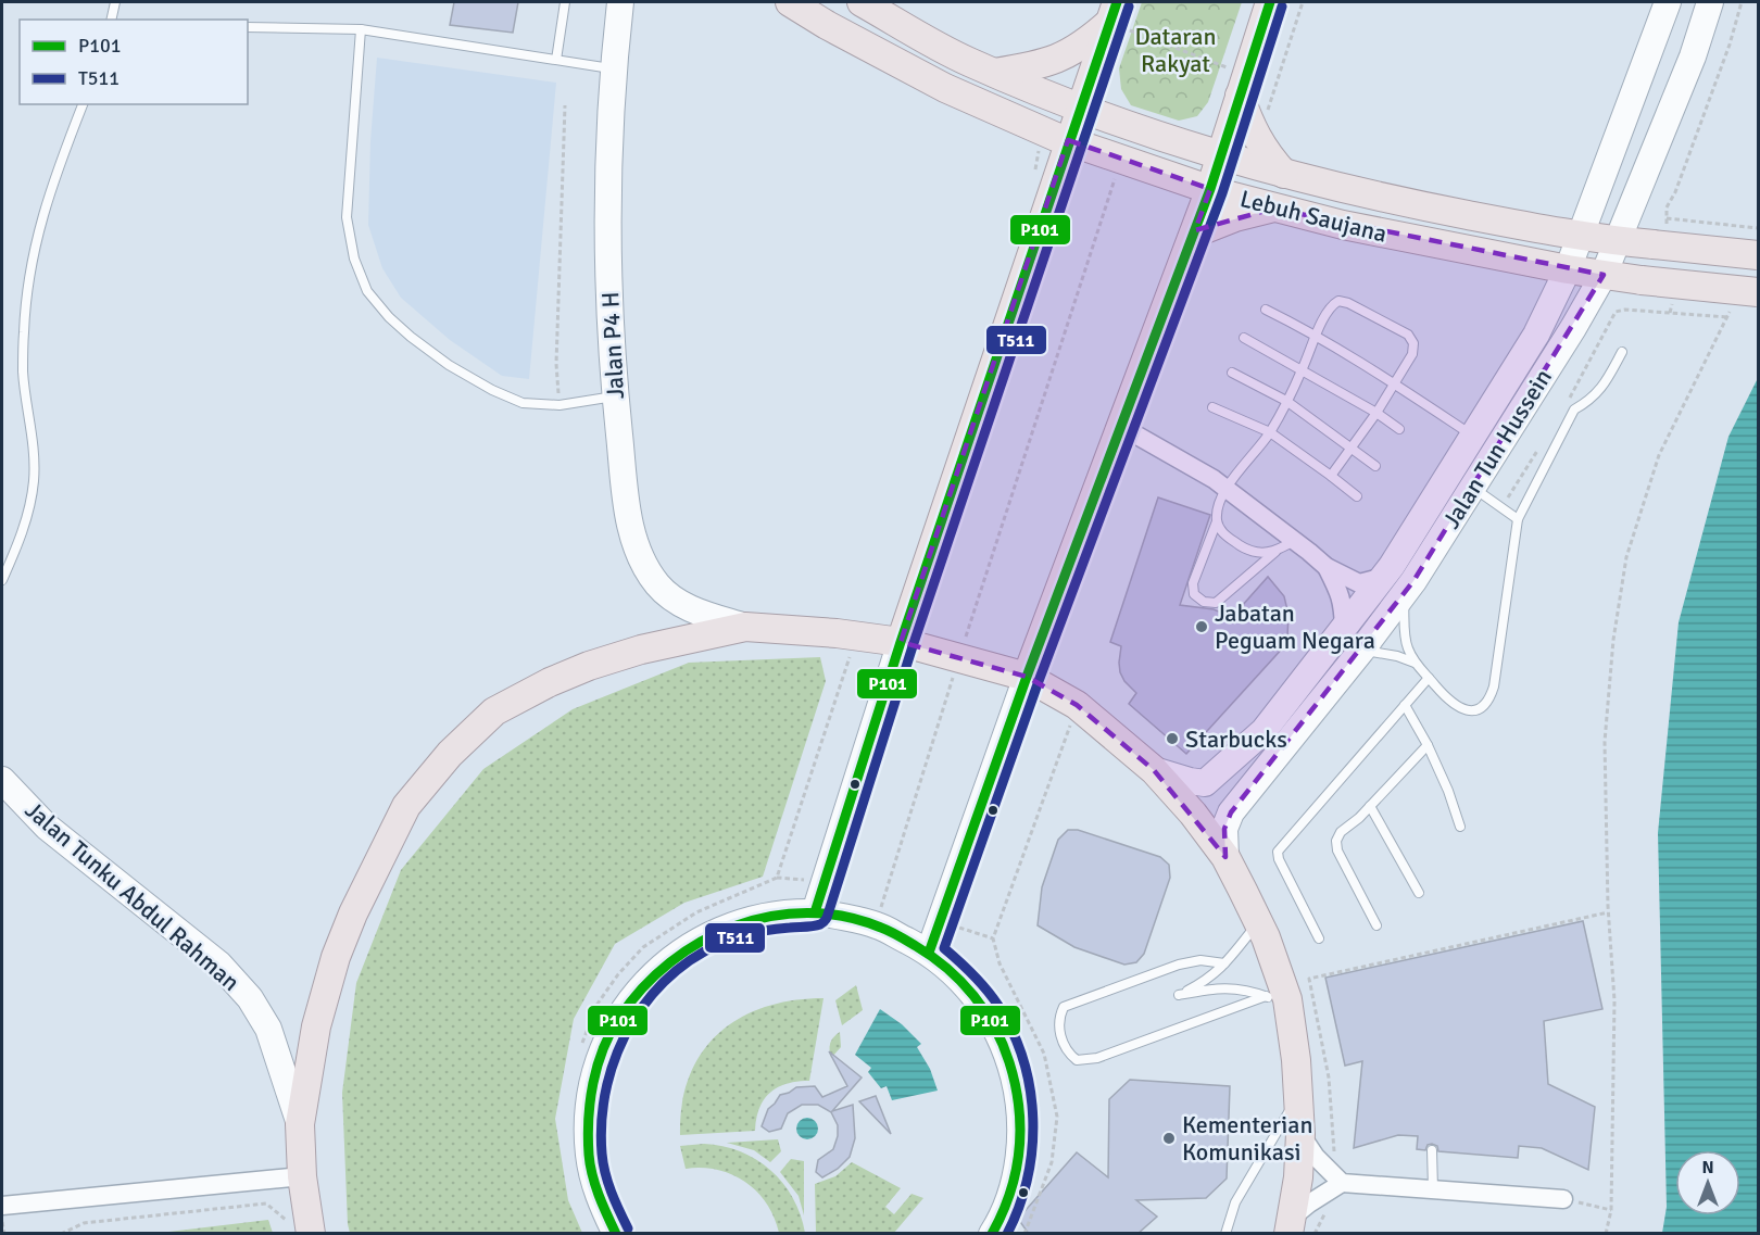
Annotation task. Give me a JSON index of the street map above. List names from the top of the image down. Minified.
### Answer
{"streets":{"main road":["Lebuh Saujana"],"street":["Jalan P4 H","Jalan Tun Hussein","Jalan Tunku Abdul Rahman"]},"crossings":[["Lebuh Saujana","Jalan Tun Hussein"]],"parks":["Dataran Rakyat"],"places":["Jabatan Peguam Negara","Starbucks","Kementerian Komunikasi"],"lines":["transit line P101","transit line T511"],"legend":["P101","T511"],"north":"top"}
